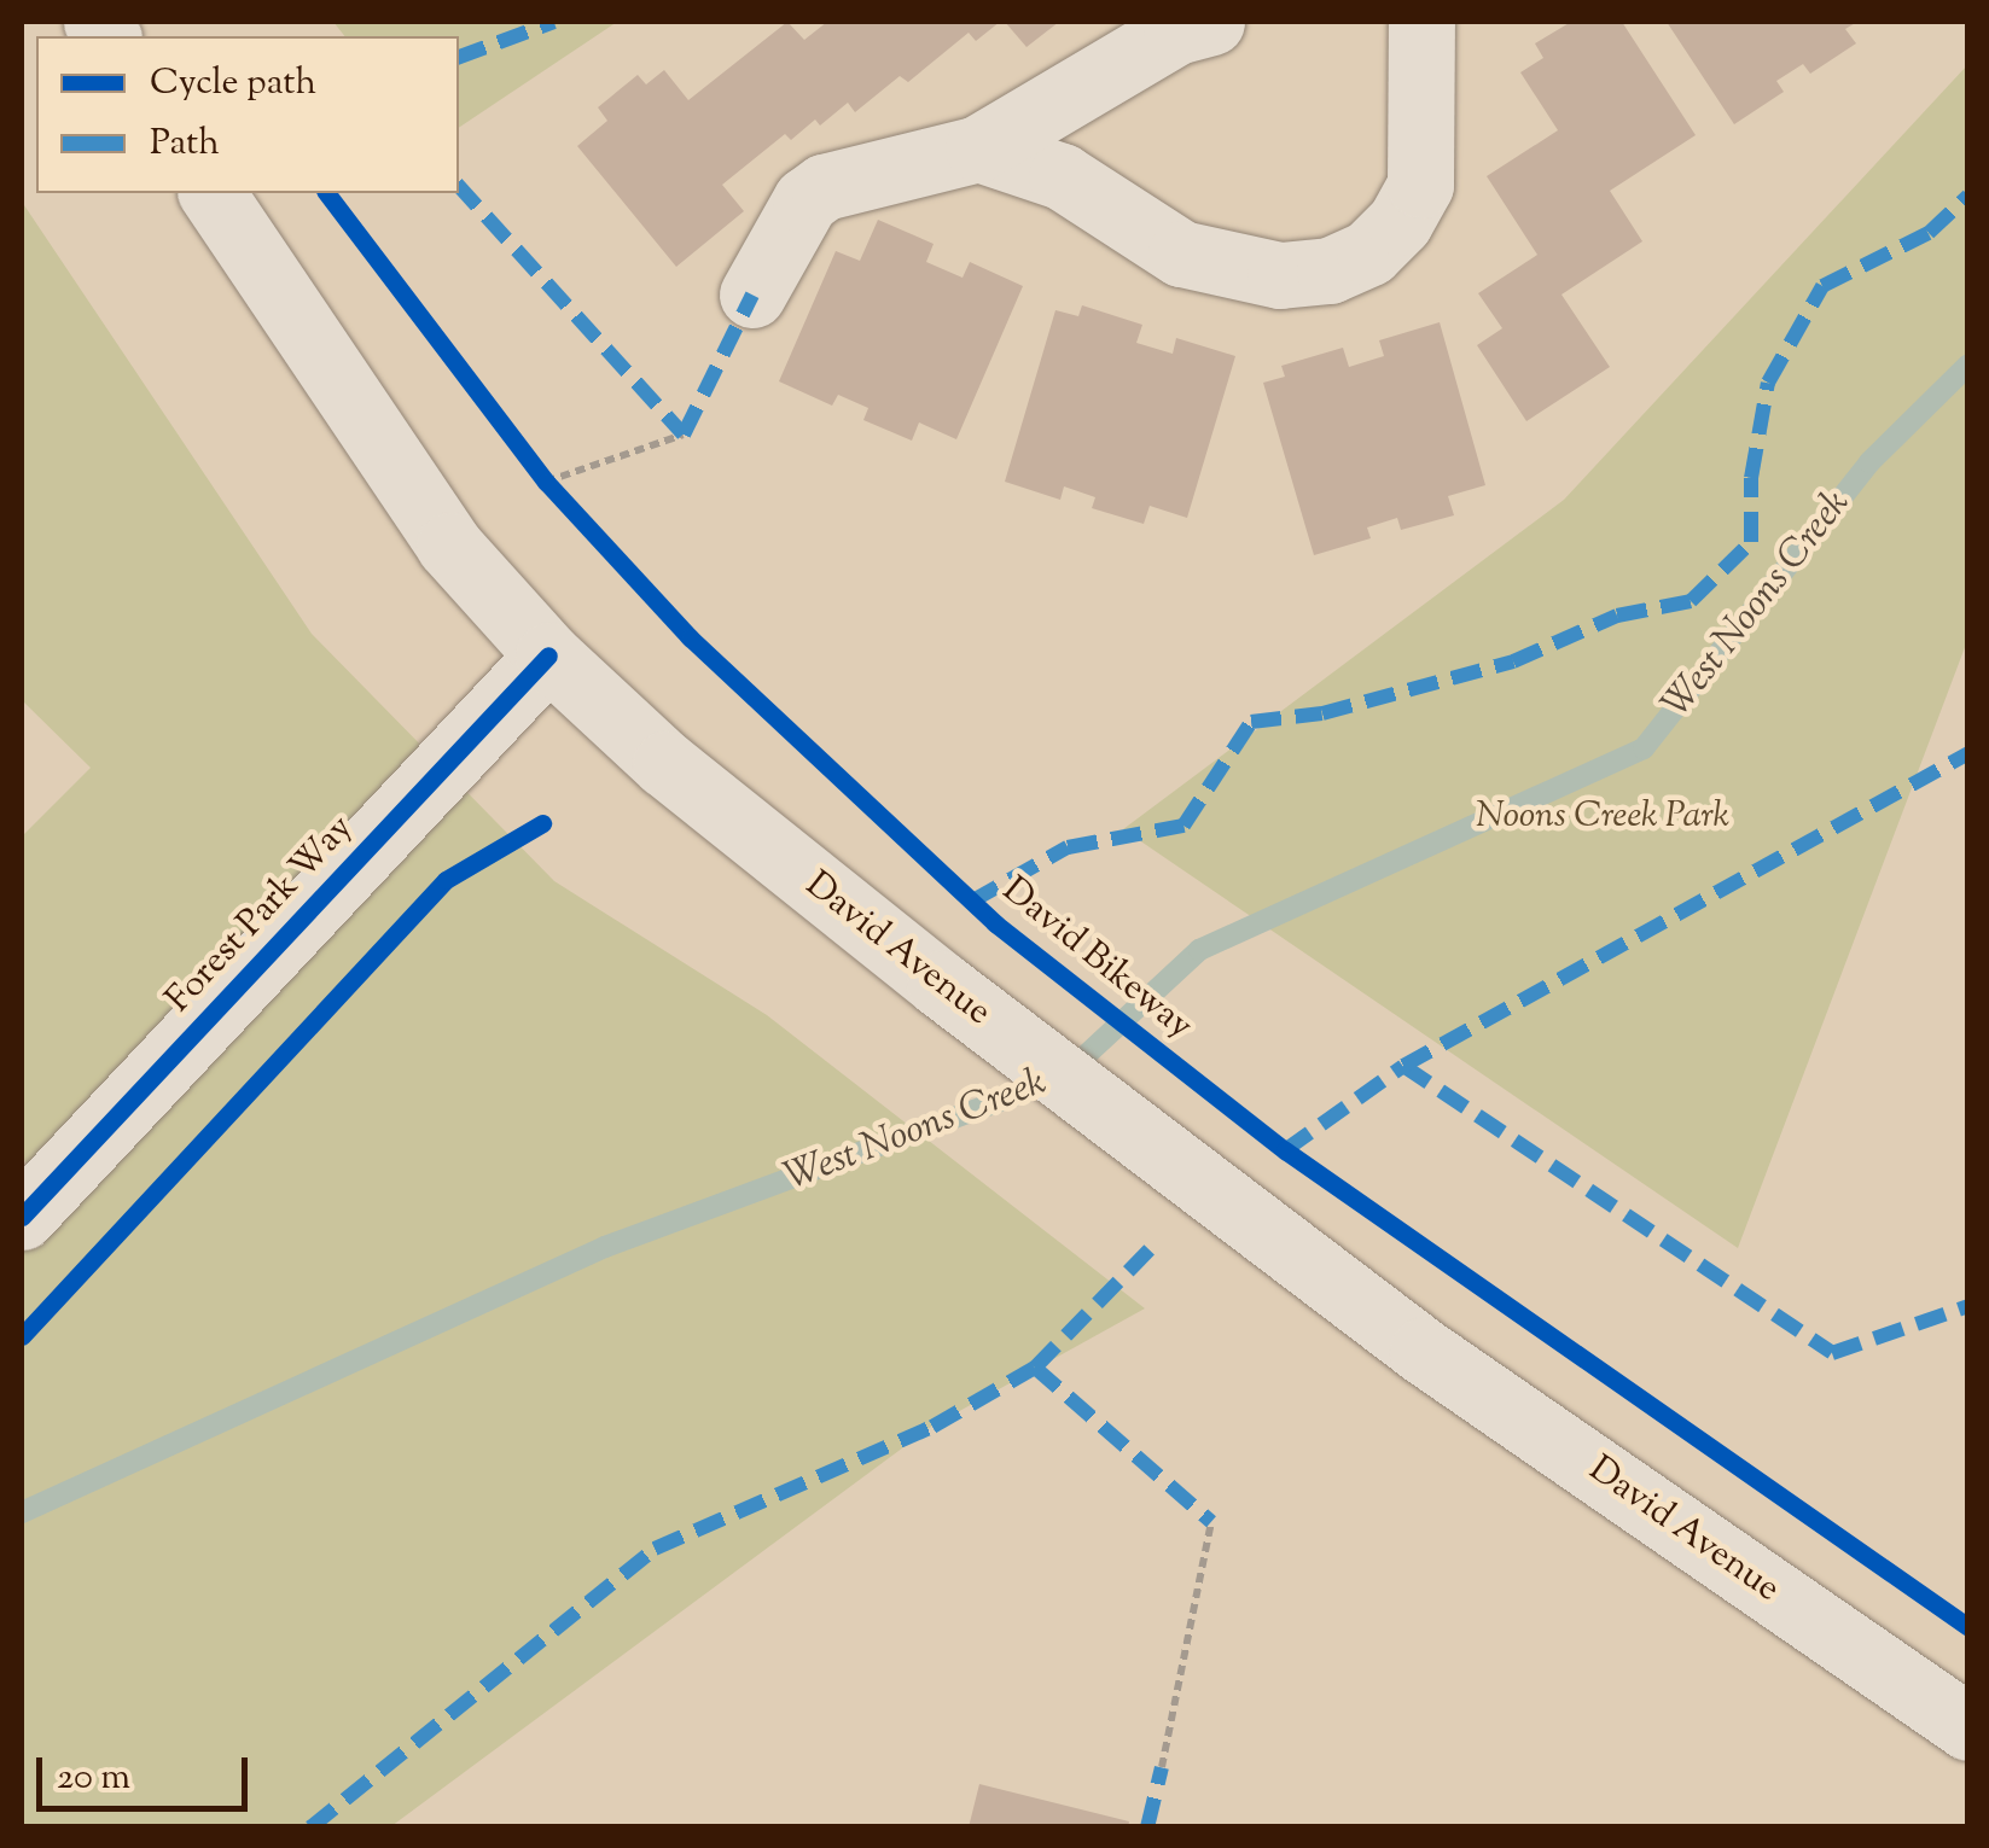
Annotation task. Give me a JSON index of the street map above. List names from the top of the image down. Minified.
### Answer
{"streets":{"main road":["Forest Park Way","David Avenue"],"cycle path":["David Bikeway"]},"crossings":[["Forest Park Way","David Avenue"]],"water":["West Noons Creek"],"parks":["Noons Creek Park"],"legend":["Cycle path","Path"],"scale_bar":"20 m"}
